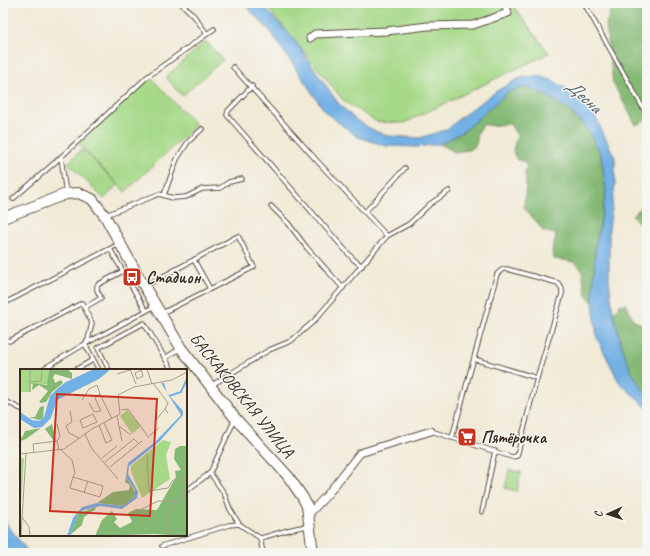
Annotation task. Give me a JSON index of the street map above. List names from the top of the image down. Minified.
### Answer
{"streets":{"street":["БАСКАКОВСКАЯ УЛИЦА"]},"water":["Десна"],"places":{"bus stop":["Стадион"],"supermarket":["Пятёрочка"]},"north":"left"}
